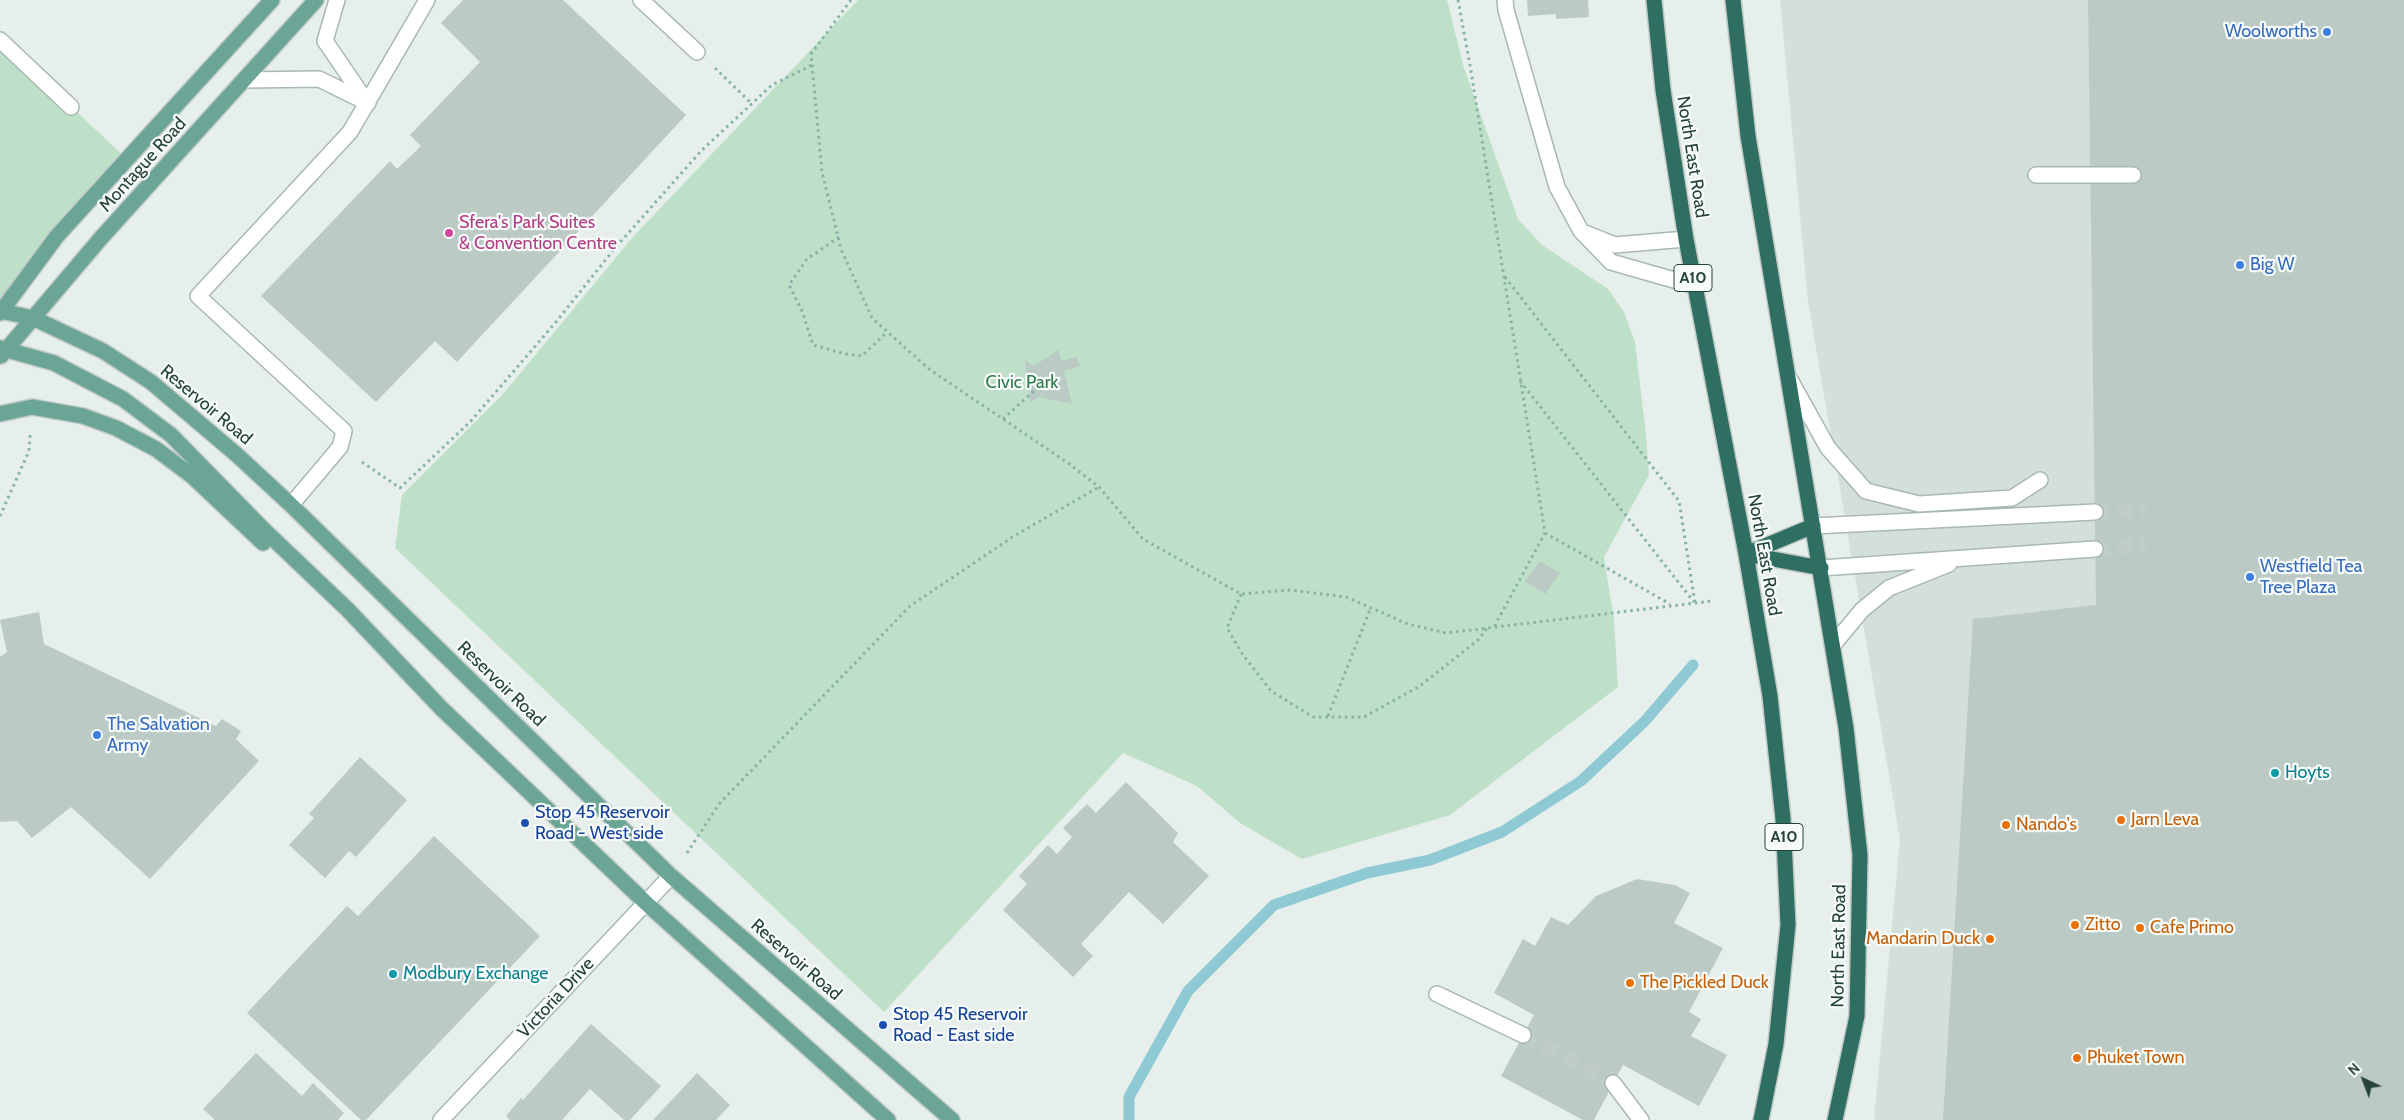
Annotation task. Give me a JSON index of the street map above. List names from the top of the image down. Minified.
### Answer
{"streets":{"highway":["North East Road","A10"],"main road":["Montague Road","Reservoir Road"],"street":["Victoria Drive"]},"crossings":[["Montague Road","Reservoir Road"],["Reservoir Road","Victoria Drive"]],"parks":["Civic Park"],"places":["Woolworths","Sfera's Park Suites & Convention Centre","Big W","Westfield Tea Tree Plaza","The Salvation Army","Hoyts","Jarn Leva","Stop 45 Reservoir Road - West side","Nando's","Zitto","Cafe Primo","Mandarin Duck","Modbury Exchange","The Pickled Duck","Stop 45 Reservoir Road - East side","Phuket Town"],"north":"top left"}
